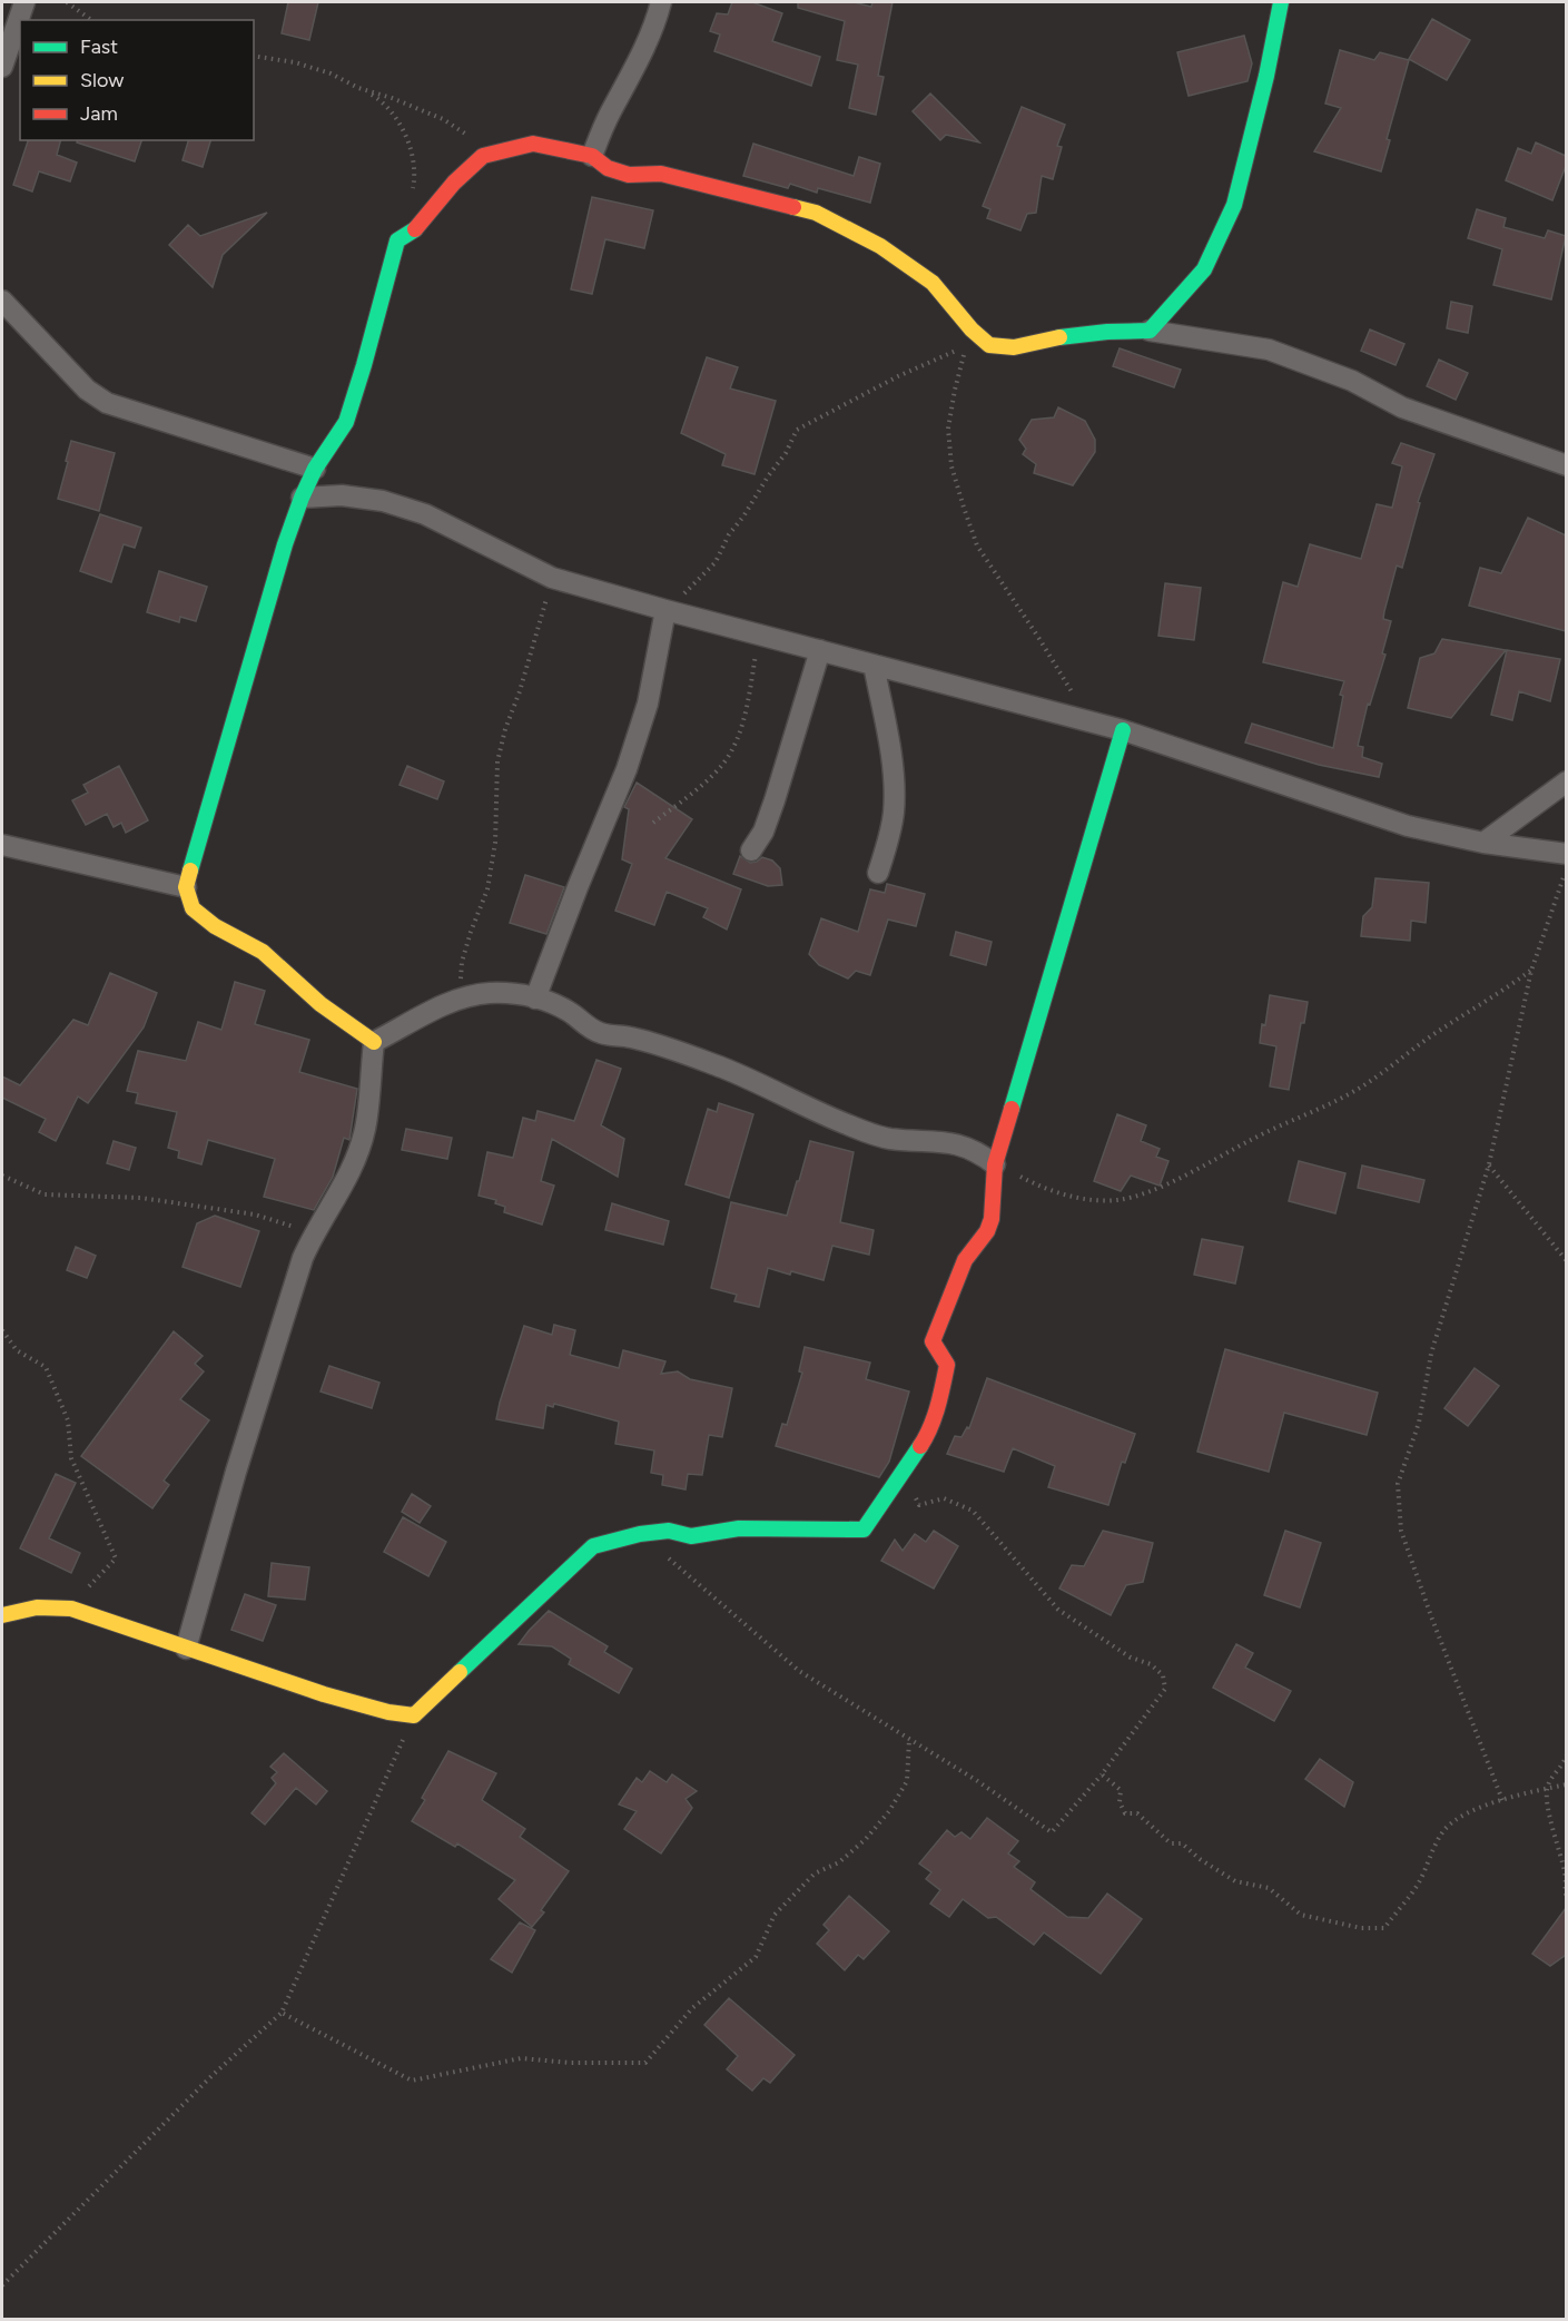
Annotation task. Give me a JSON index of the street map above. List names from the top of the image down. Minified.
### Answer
{"legend":["Fast","Slow","Jam"]}
